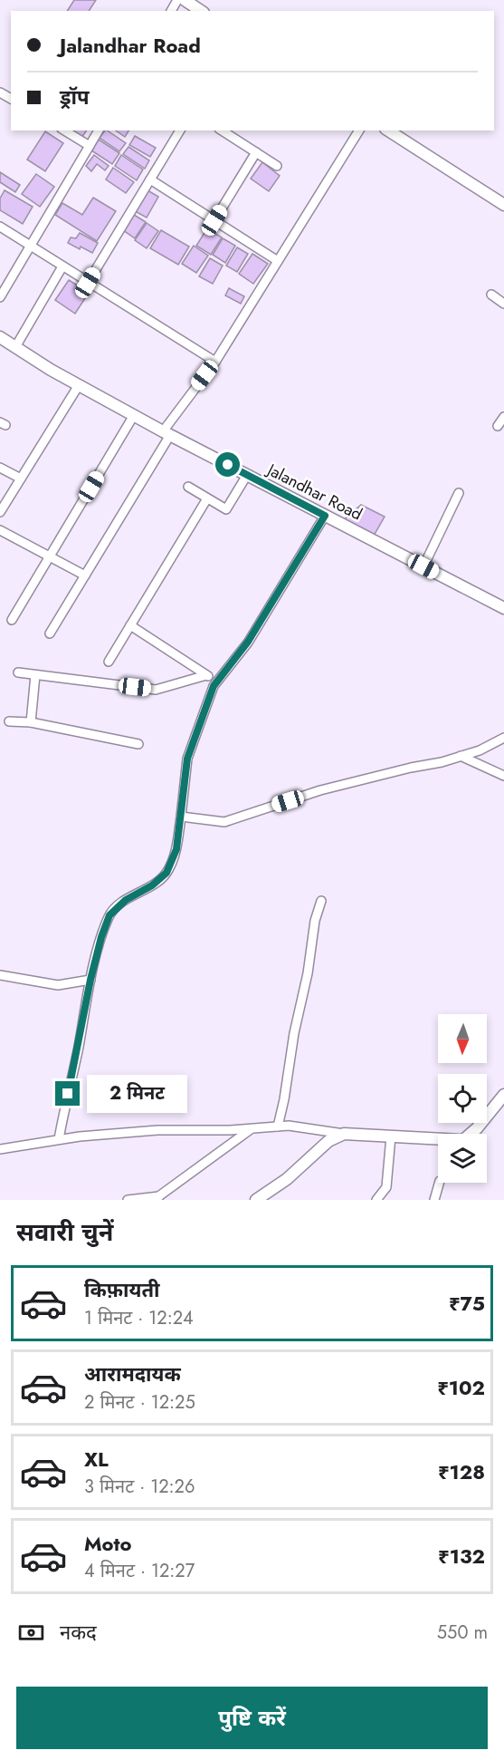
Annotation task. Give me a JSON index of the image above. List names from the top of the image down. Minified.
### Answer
{"streets":{"main road":["Jalandhar Road"]},"north":"bottom","page":{"banner":["Jalandhar Road","ड्रॉप"],"bubble":"2 मिनट","heading":"सवारी चुनें","list":[{"name":"किफ़ायती","note":"1 मिनट · 12:24","value":"₹75"},{"name":"आरामदायक","note":"2 मिनट · 12:25","value":"₹102"},{"name":"XL","note":"3 मिनट · 12:26","value":"₹128"},{"name":"Moto","note":"4 मिनट · 12:27","value":"₹132"}],"pay":["नकद","550 m"],"buttons":"पुष्टि करें"}}
